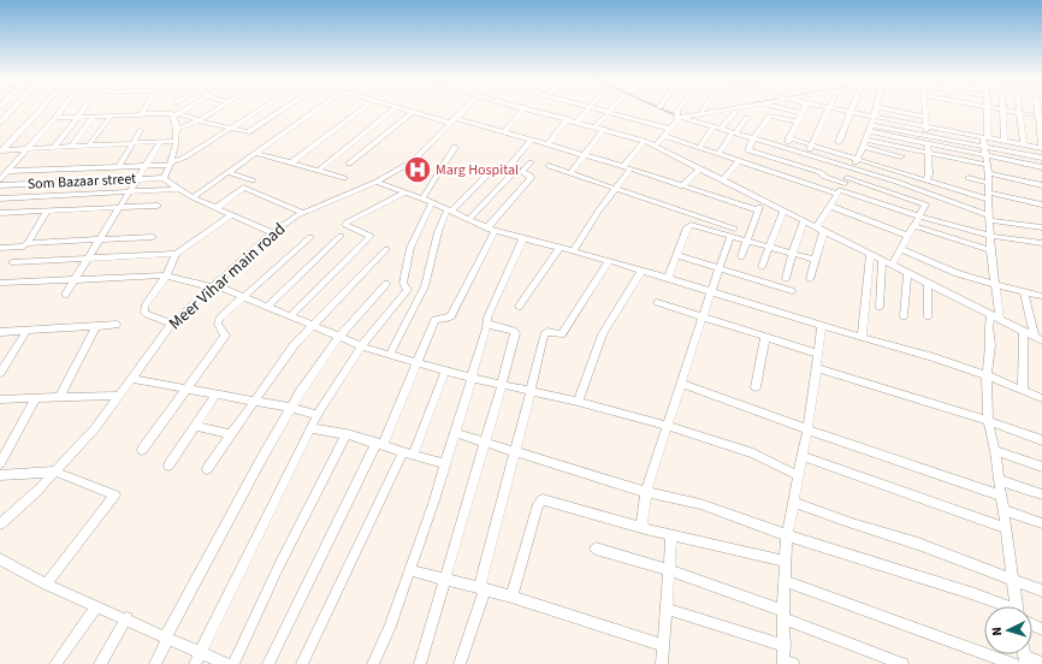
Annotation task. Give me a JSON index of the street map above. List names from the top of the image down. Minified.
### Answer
{"streets":{"street":["Som Bazaar street","Meer Vihar main road"]},"places":{"hospital":["Marg Hospital"]},"north":"left"}
